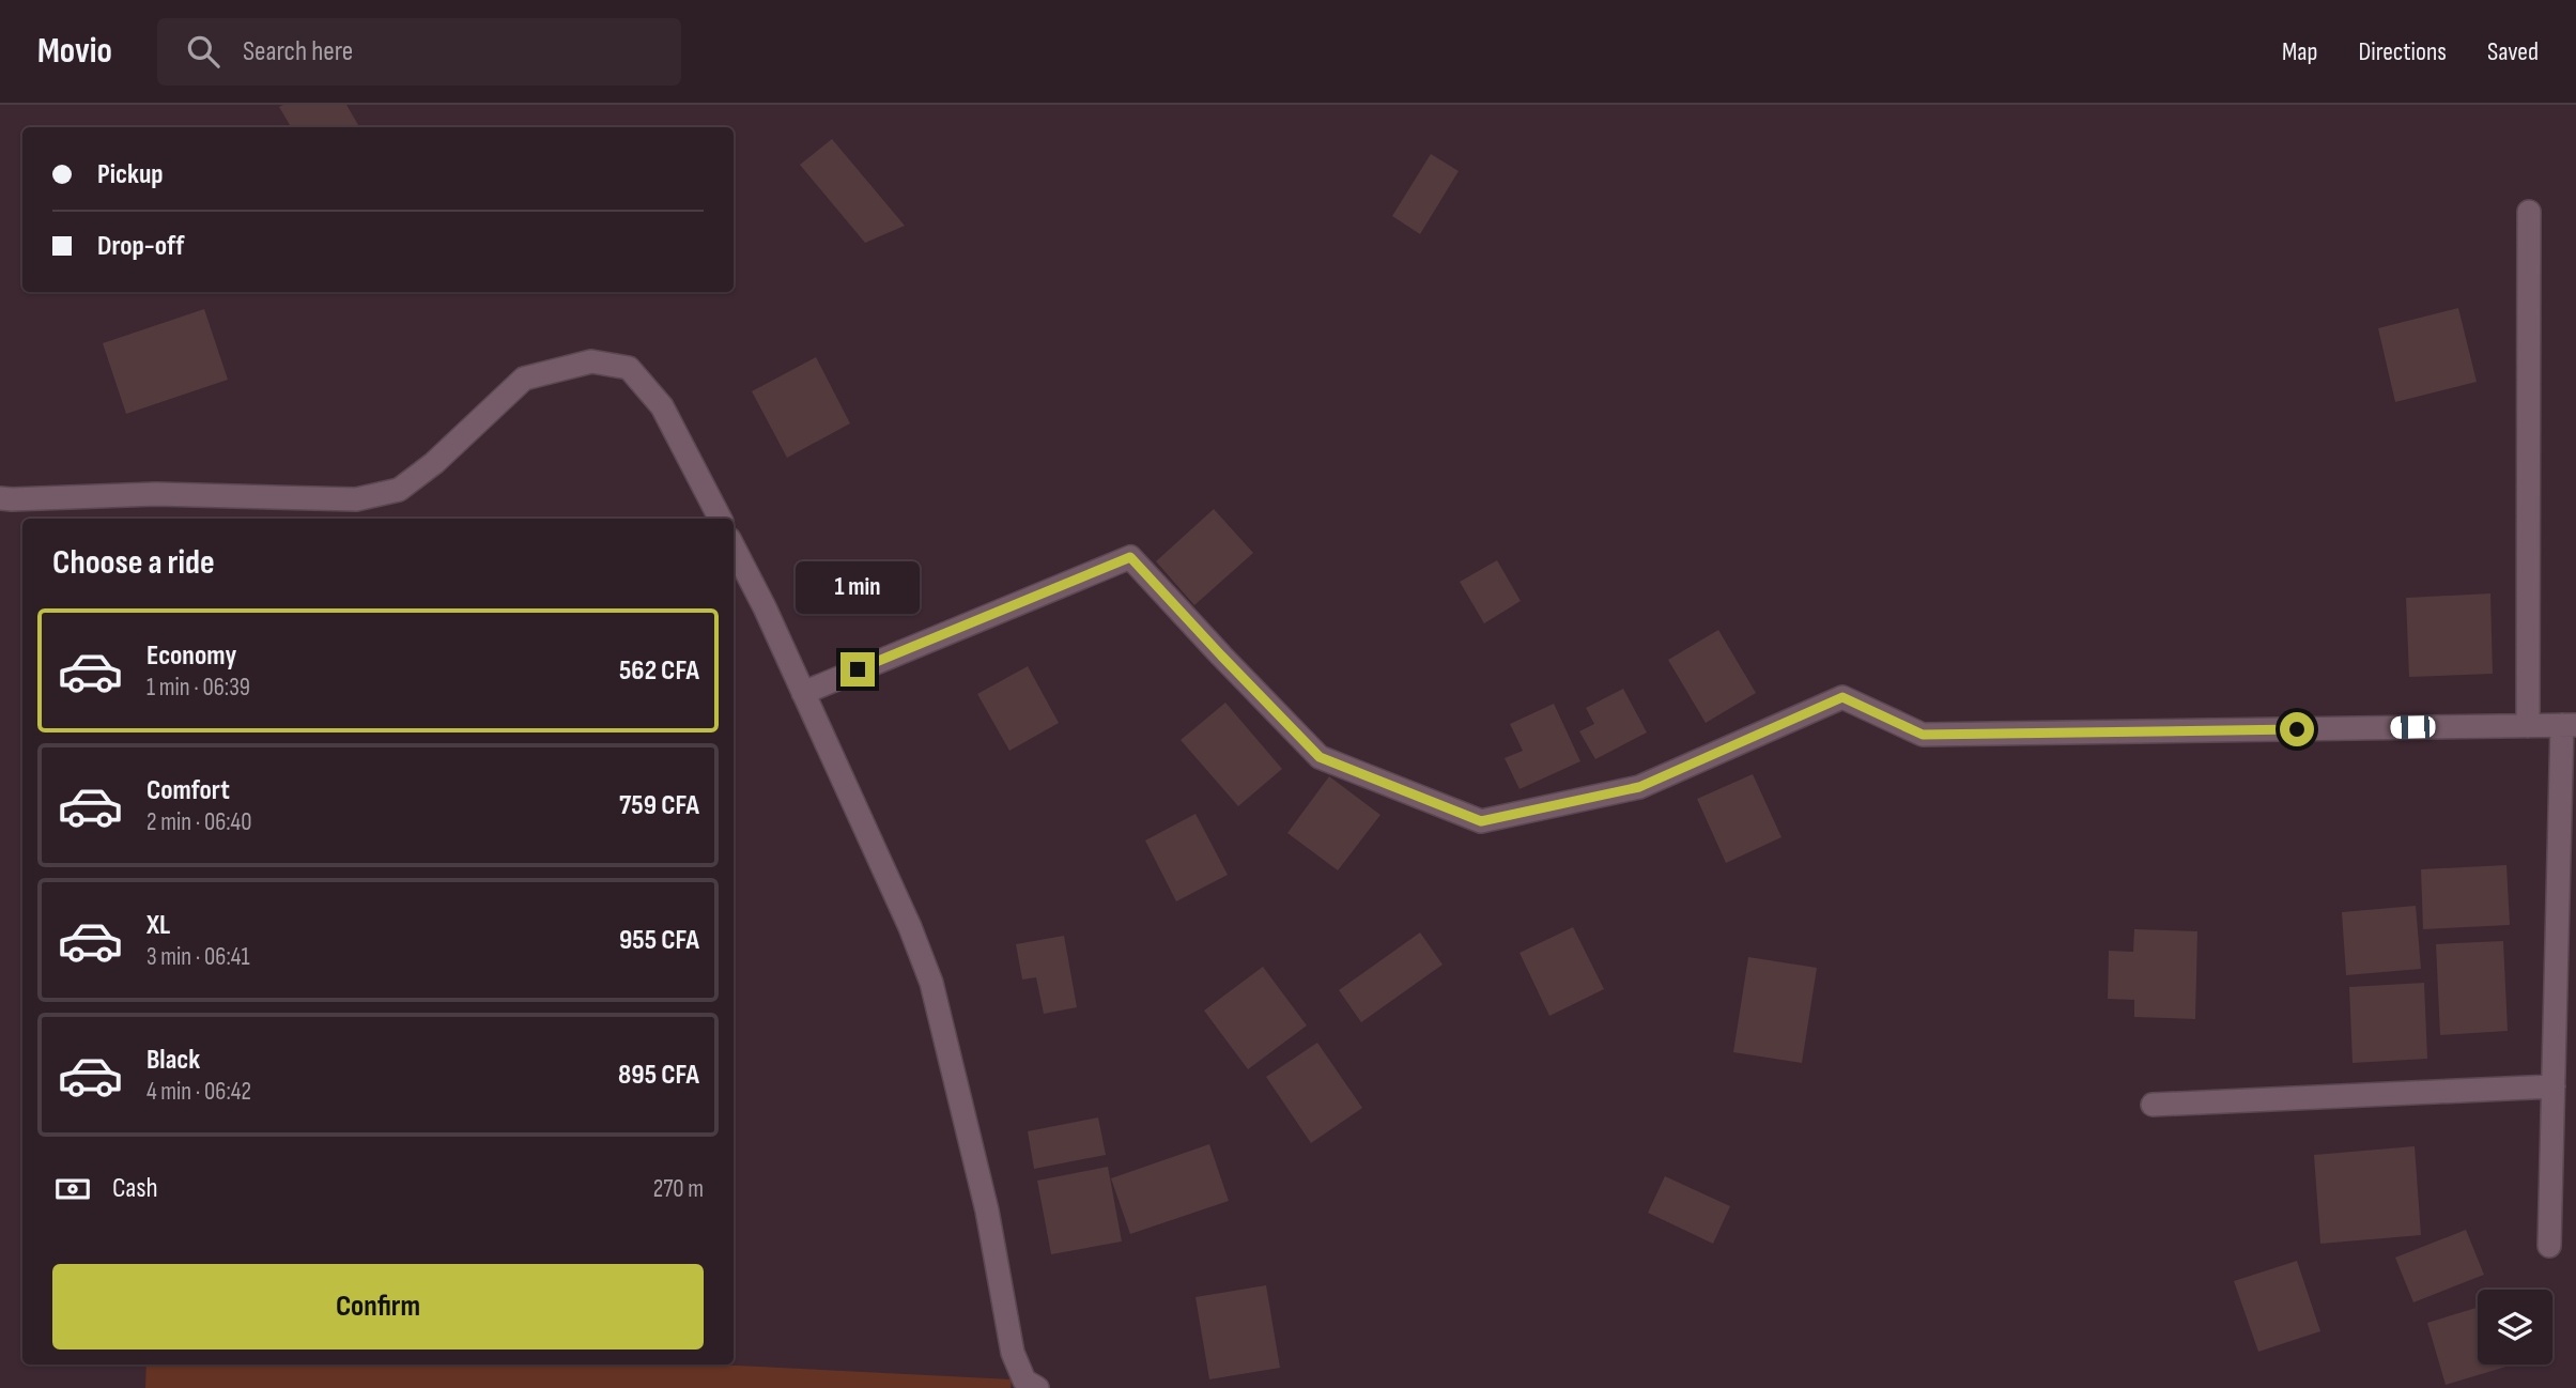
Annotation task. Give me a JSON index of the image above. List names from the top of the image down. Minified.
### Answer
{"page":{"header":"Movio","search":"Search here","nav":["Map","Directions","Saved"],"banner":["Pickup","Drop-off"],"heading":"Choose a ride","bubble":"1 min","list":[{"name":"Economy","note":"1 min · 06:39","value":"562 CFA"},{"name":"Comfort","note":"2 min · 06:40","value":"759 CFA"},{"name":"XL","note":"3 min · 06:41","value":"955 CFA"},{"name":"Black","note":"4 min · 06:42","value":"895 CFA"}],"pay":["Cash","270 m"],"buttons":"Confirm"}}
